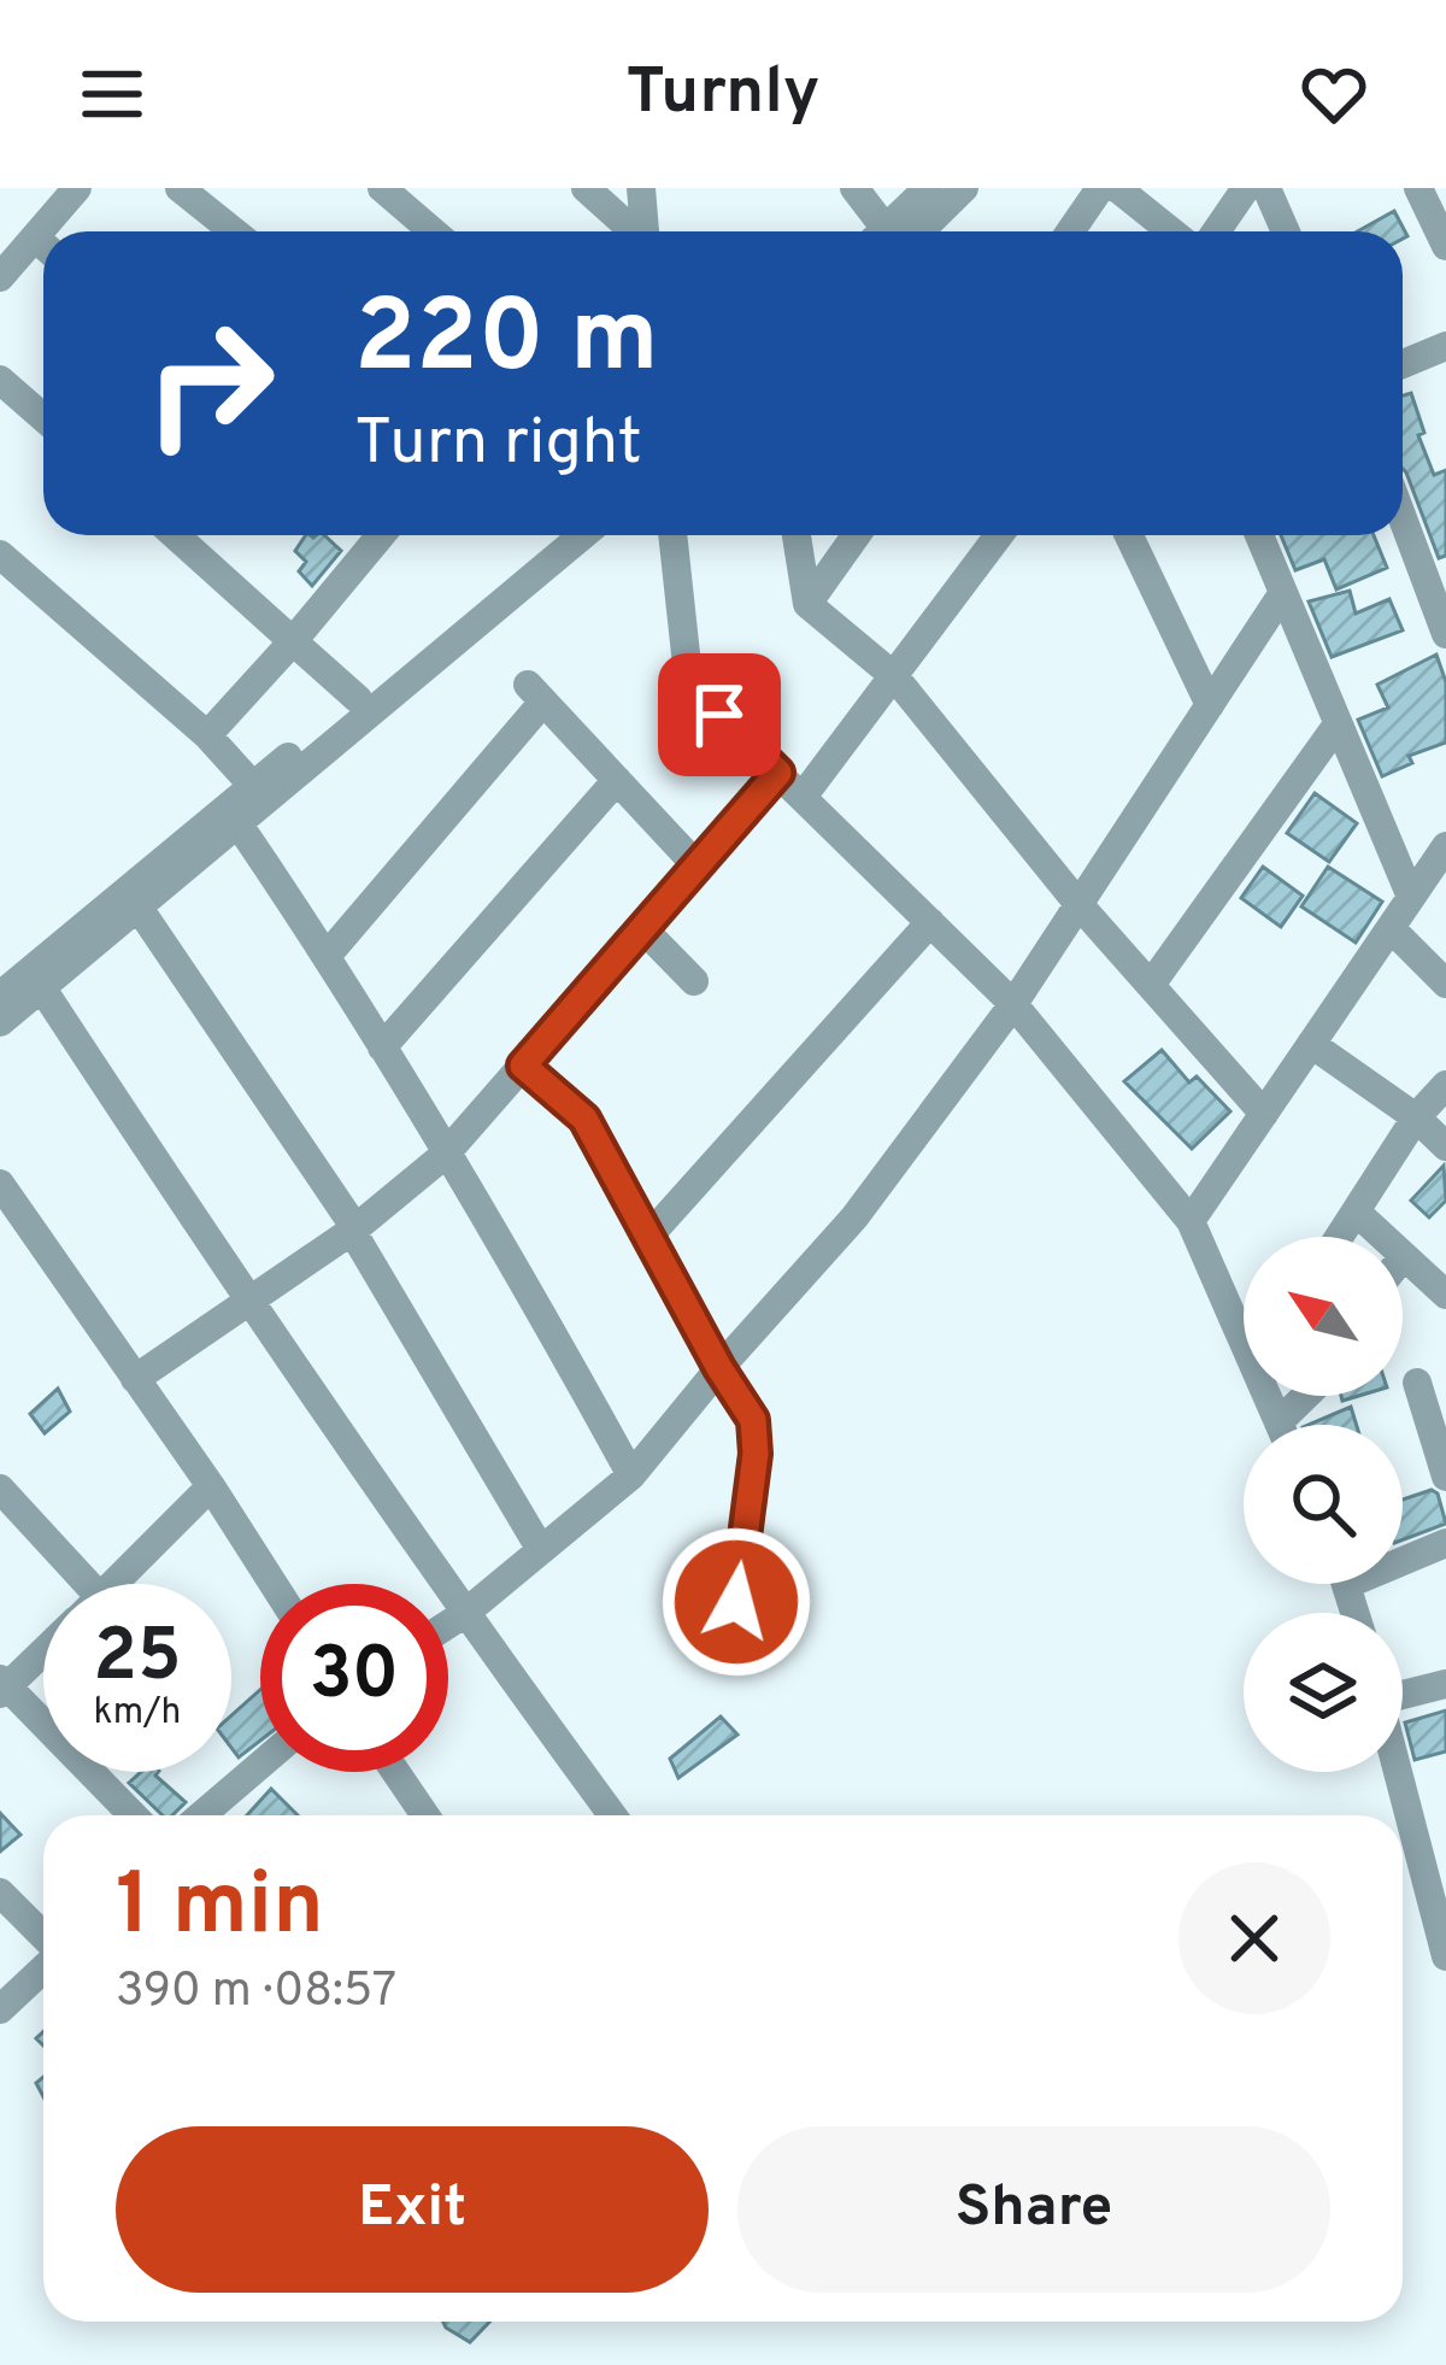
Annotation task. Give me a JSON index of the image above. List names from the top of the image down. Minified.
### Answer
{"north":"top left","page":{"header":"Turnly","turn":["220 m","Turn right"],"speed":"25 km/h","limit":"30","heading":["1 min","390 m · 08:57"],"buttons":["Exit","Share"]}}
